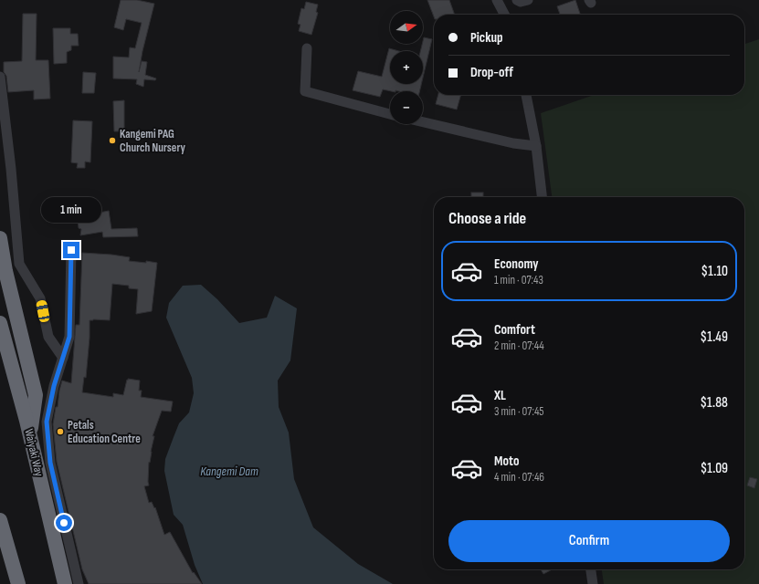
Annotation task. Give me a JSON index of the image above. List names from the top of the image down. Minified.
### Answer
{"streets":{"highway":["Waiyaki Way"]},"water":["Kangemi Dam"],"places":["Kangemi PAG Church Nursery","Petals Education Centre"],"north":"right","page":{"map_buttons":["+","−"],"banner":["Pickup","Drop-off"],"bubble":"1 min","heading":"Choose a ride","list":[{"name":"Economy","note":"1 min · 07:43","value":"$1.10"},{"name":"Comfort","note":"2 min · 07:44","value":"$1.49"},{"name":"XL","note":"3 min · 07:45","value":"$1.88"},{"name":"Moto","note":"4 min · 07:46","value":"$1.09"}],"buttons":"Confirm"}}
